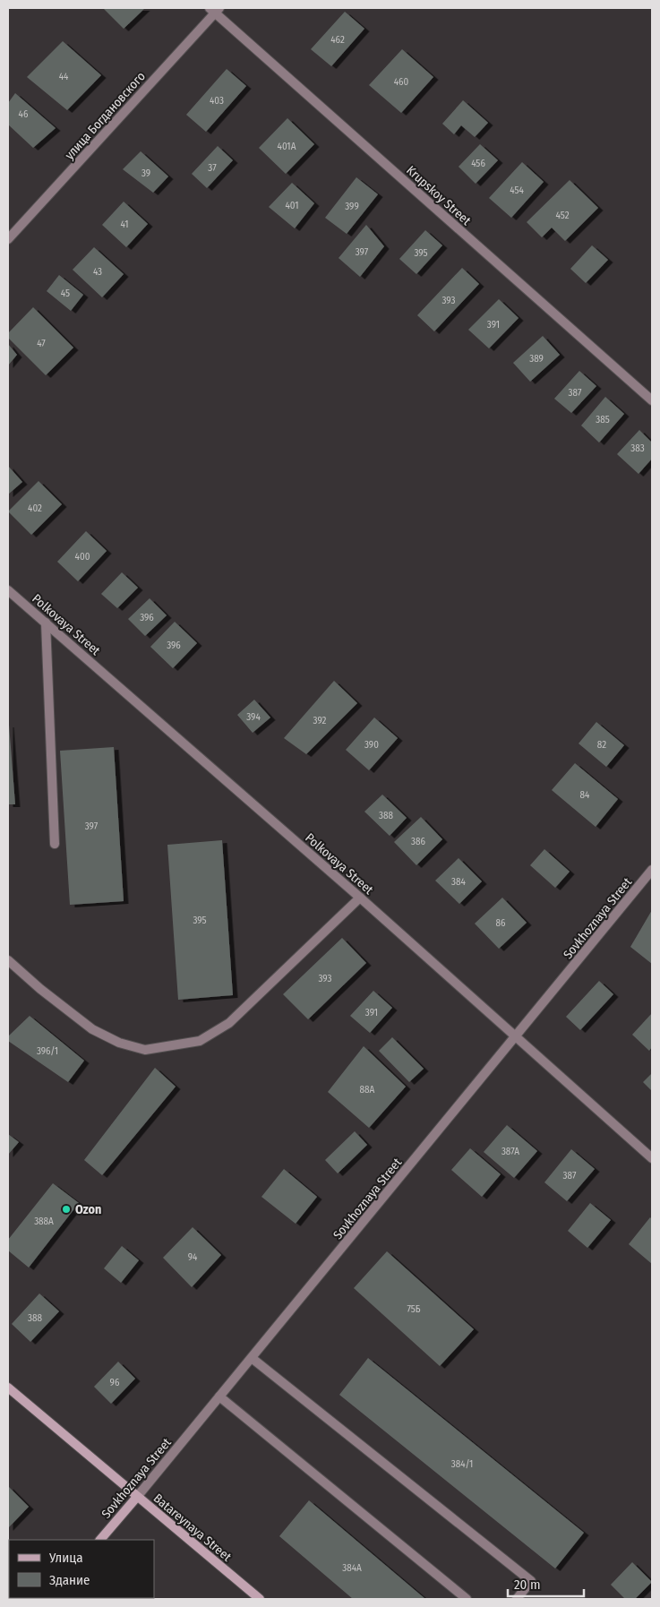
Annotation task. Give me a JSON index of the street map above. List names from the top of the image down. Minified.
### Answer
{"streets":{"street":["улица Богдановского","Krupskoy Street","Polkovaya Street","Sovkhoznaya Street","Batareynaya Street"]},"crossings":[["улица Богдановского","Krupskoy Street"],["Polkovaya Street","Sovkhoznaya Street"],["Sovkhoznaya Street","Batareynaya Street"]],"places":["Ozon"],"house_numbers":["462","44","460","403","46","401А","456","37","39","454","401","399","452","41","397","395","43","45","393","391","47","389","387","385","383","402","400","396","396","394","392","390","82","84","388","397","386","384","395","86","393","391","396/1","88А","387А","387","388А","94","75Б","388","96","384/1","384А"],"legend":["Улица","Здание"],"scale_bar":"20 m"}
